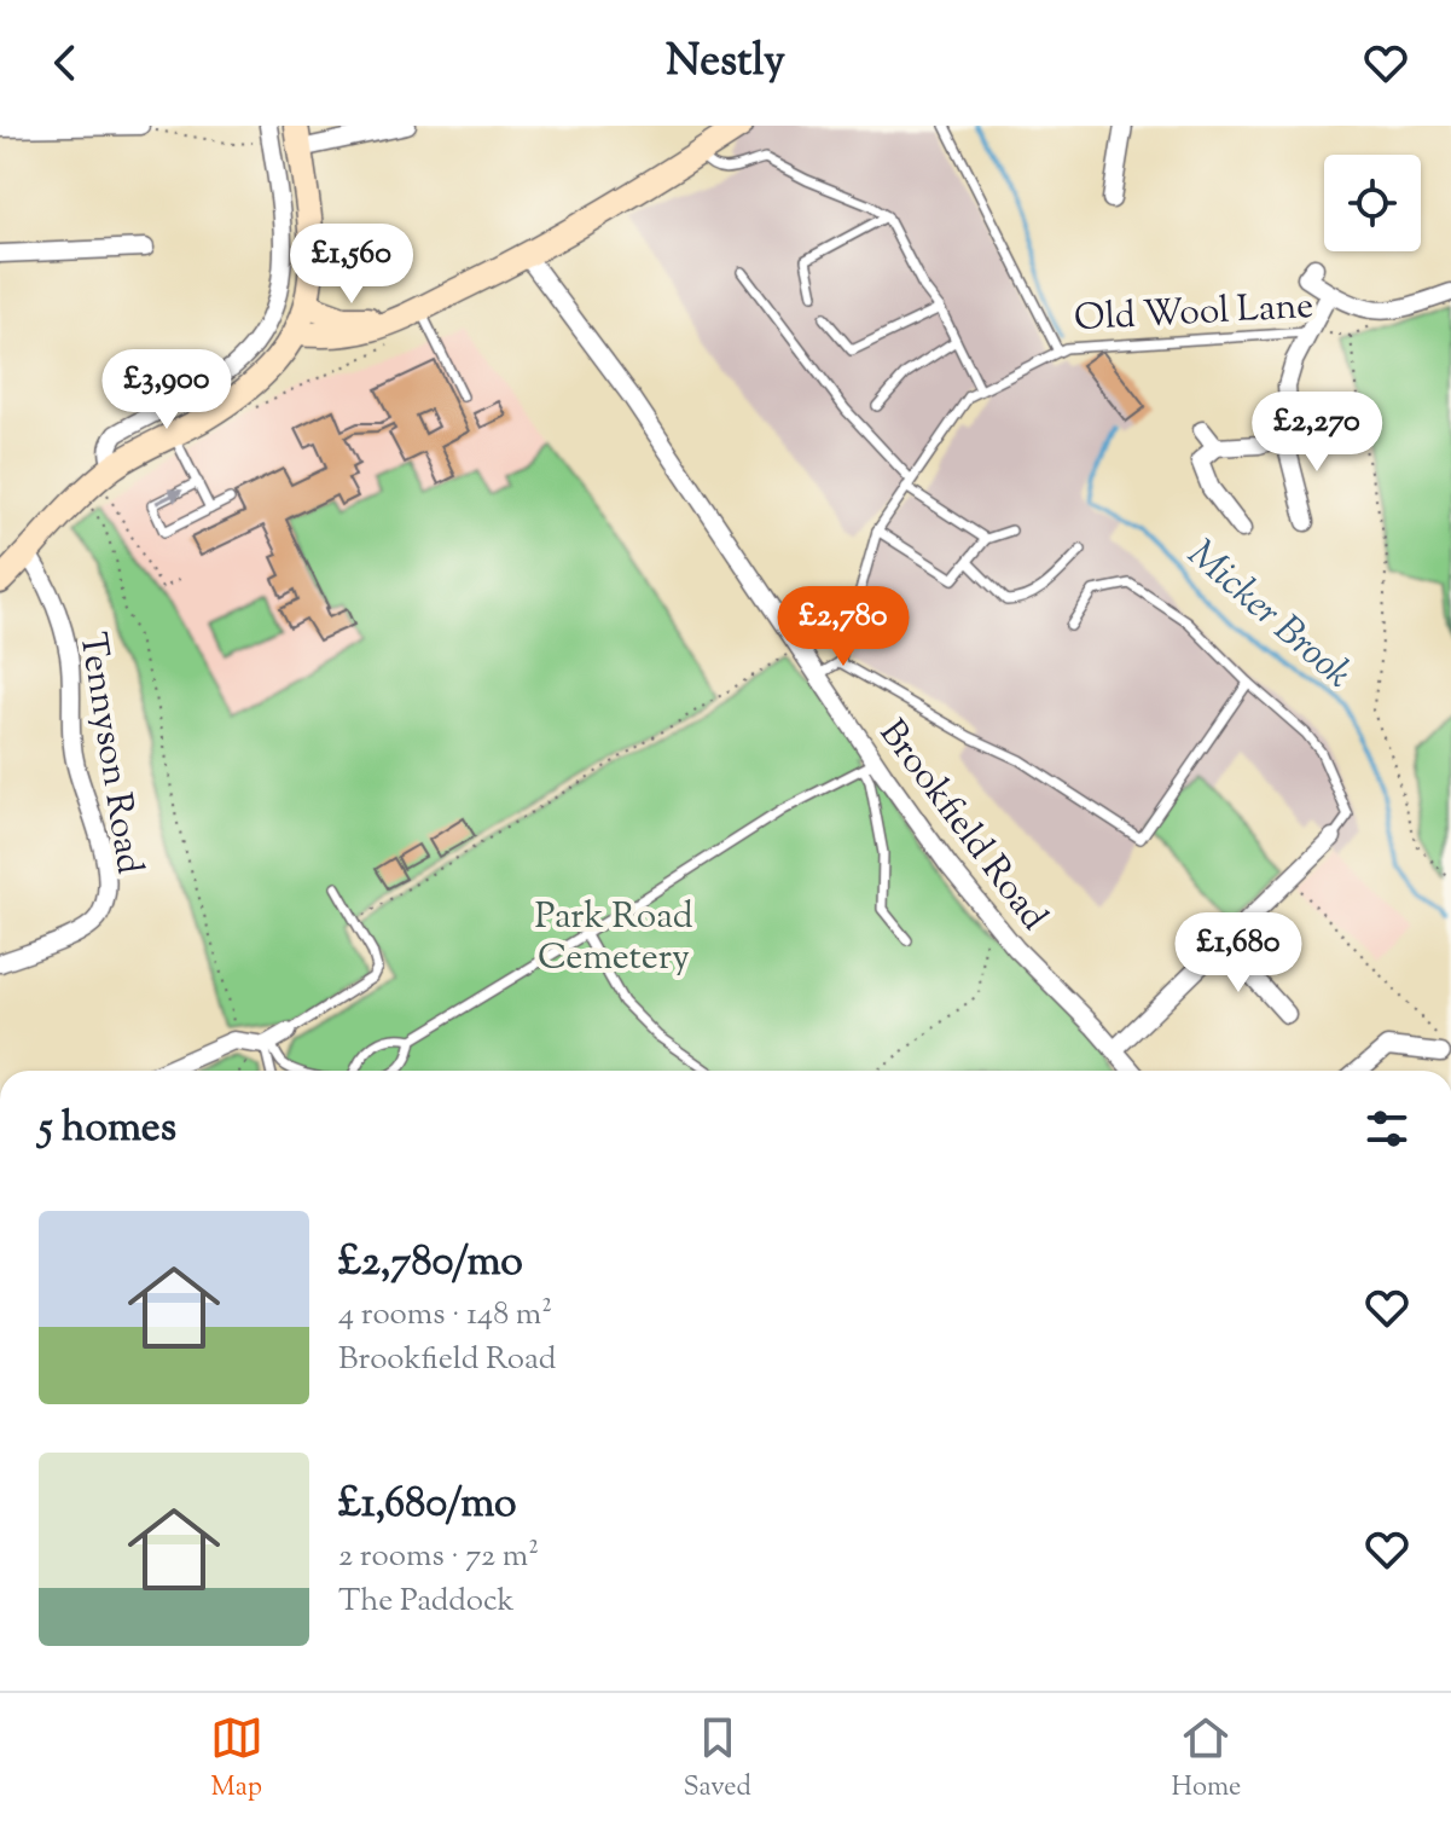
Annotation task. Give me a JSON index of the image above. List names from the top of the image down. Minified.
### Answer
{"streets":{"street":["Old Wool Lane","Tennyson Road","Brookfield Road"]},"water":["Micker Brook"],"parks":["Park Road Cemetery"],"page":{"header":"Nestly","price":["£1,560","£3,900","£2,270","£2,780","£1,680"],"heading":"5 homes","list":[{"name":"£2,780/mo","note":"4 rooms · 148 m² · Brookfield Road"},{"name":"£1,680/mo","note":"2 rooms · 72 m² · The Paddock"}],"tabs":["Map","Saved","Home"]}}
